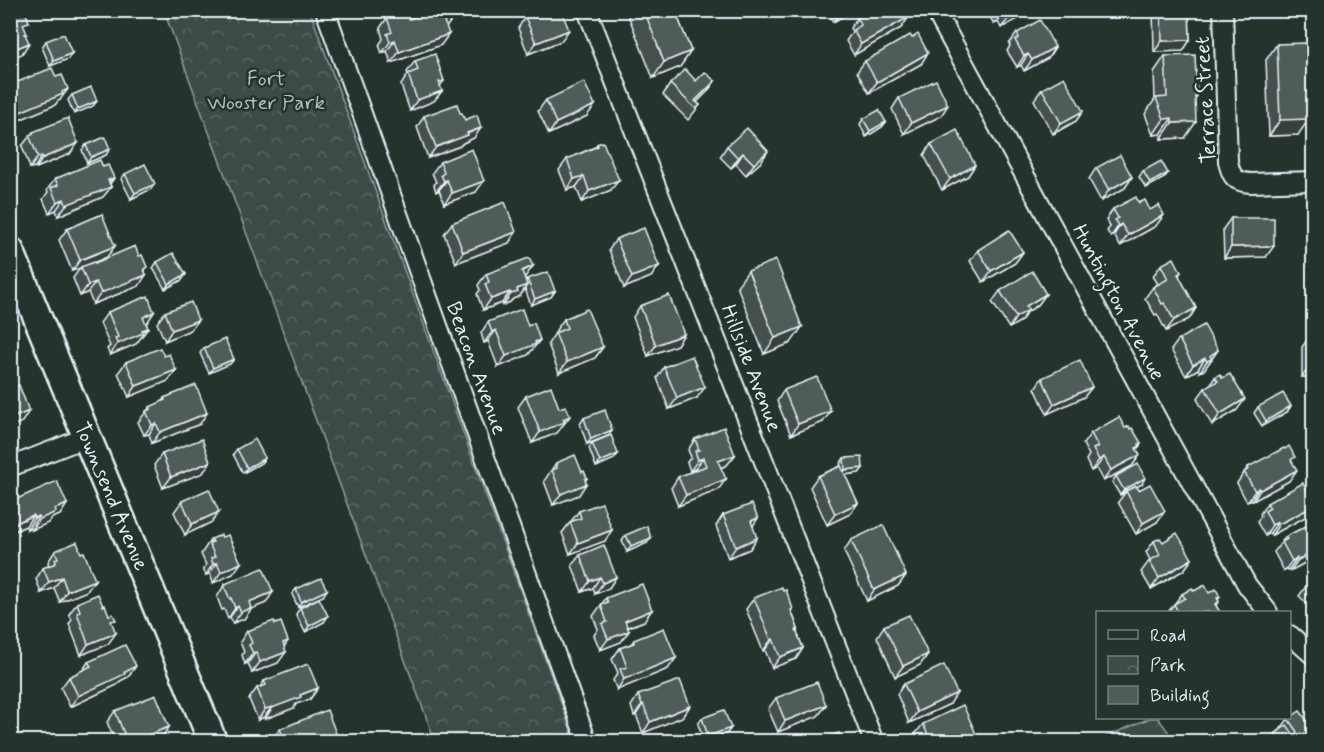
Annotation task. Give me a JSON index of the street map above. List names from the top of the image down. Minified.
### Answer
{"streets":{"main road":["Townsend Avenue"],"street":["Terrace Street","Huntington Avenue","Beacon Avenue","Hillside Avenue"]},"parks":["Fort Wooster Park"],"legend":["Road","Park","Building"]}
